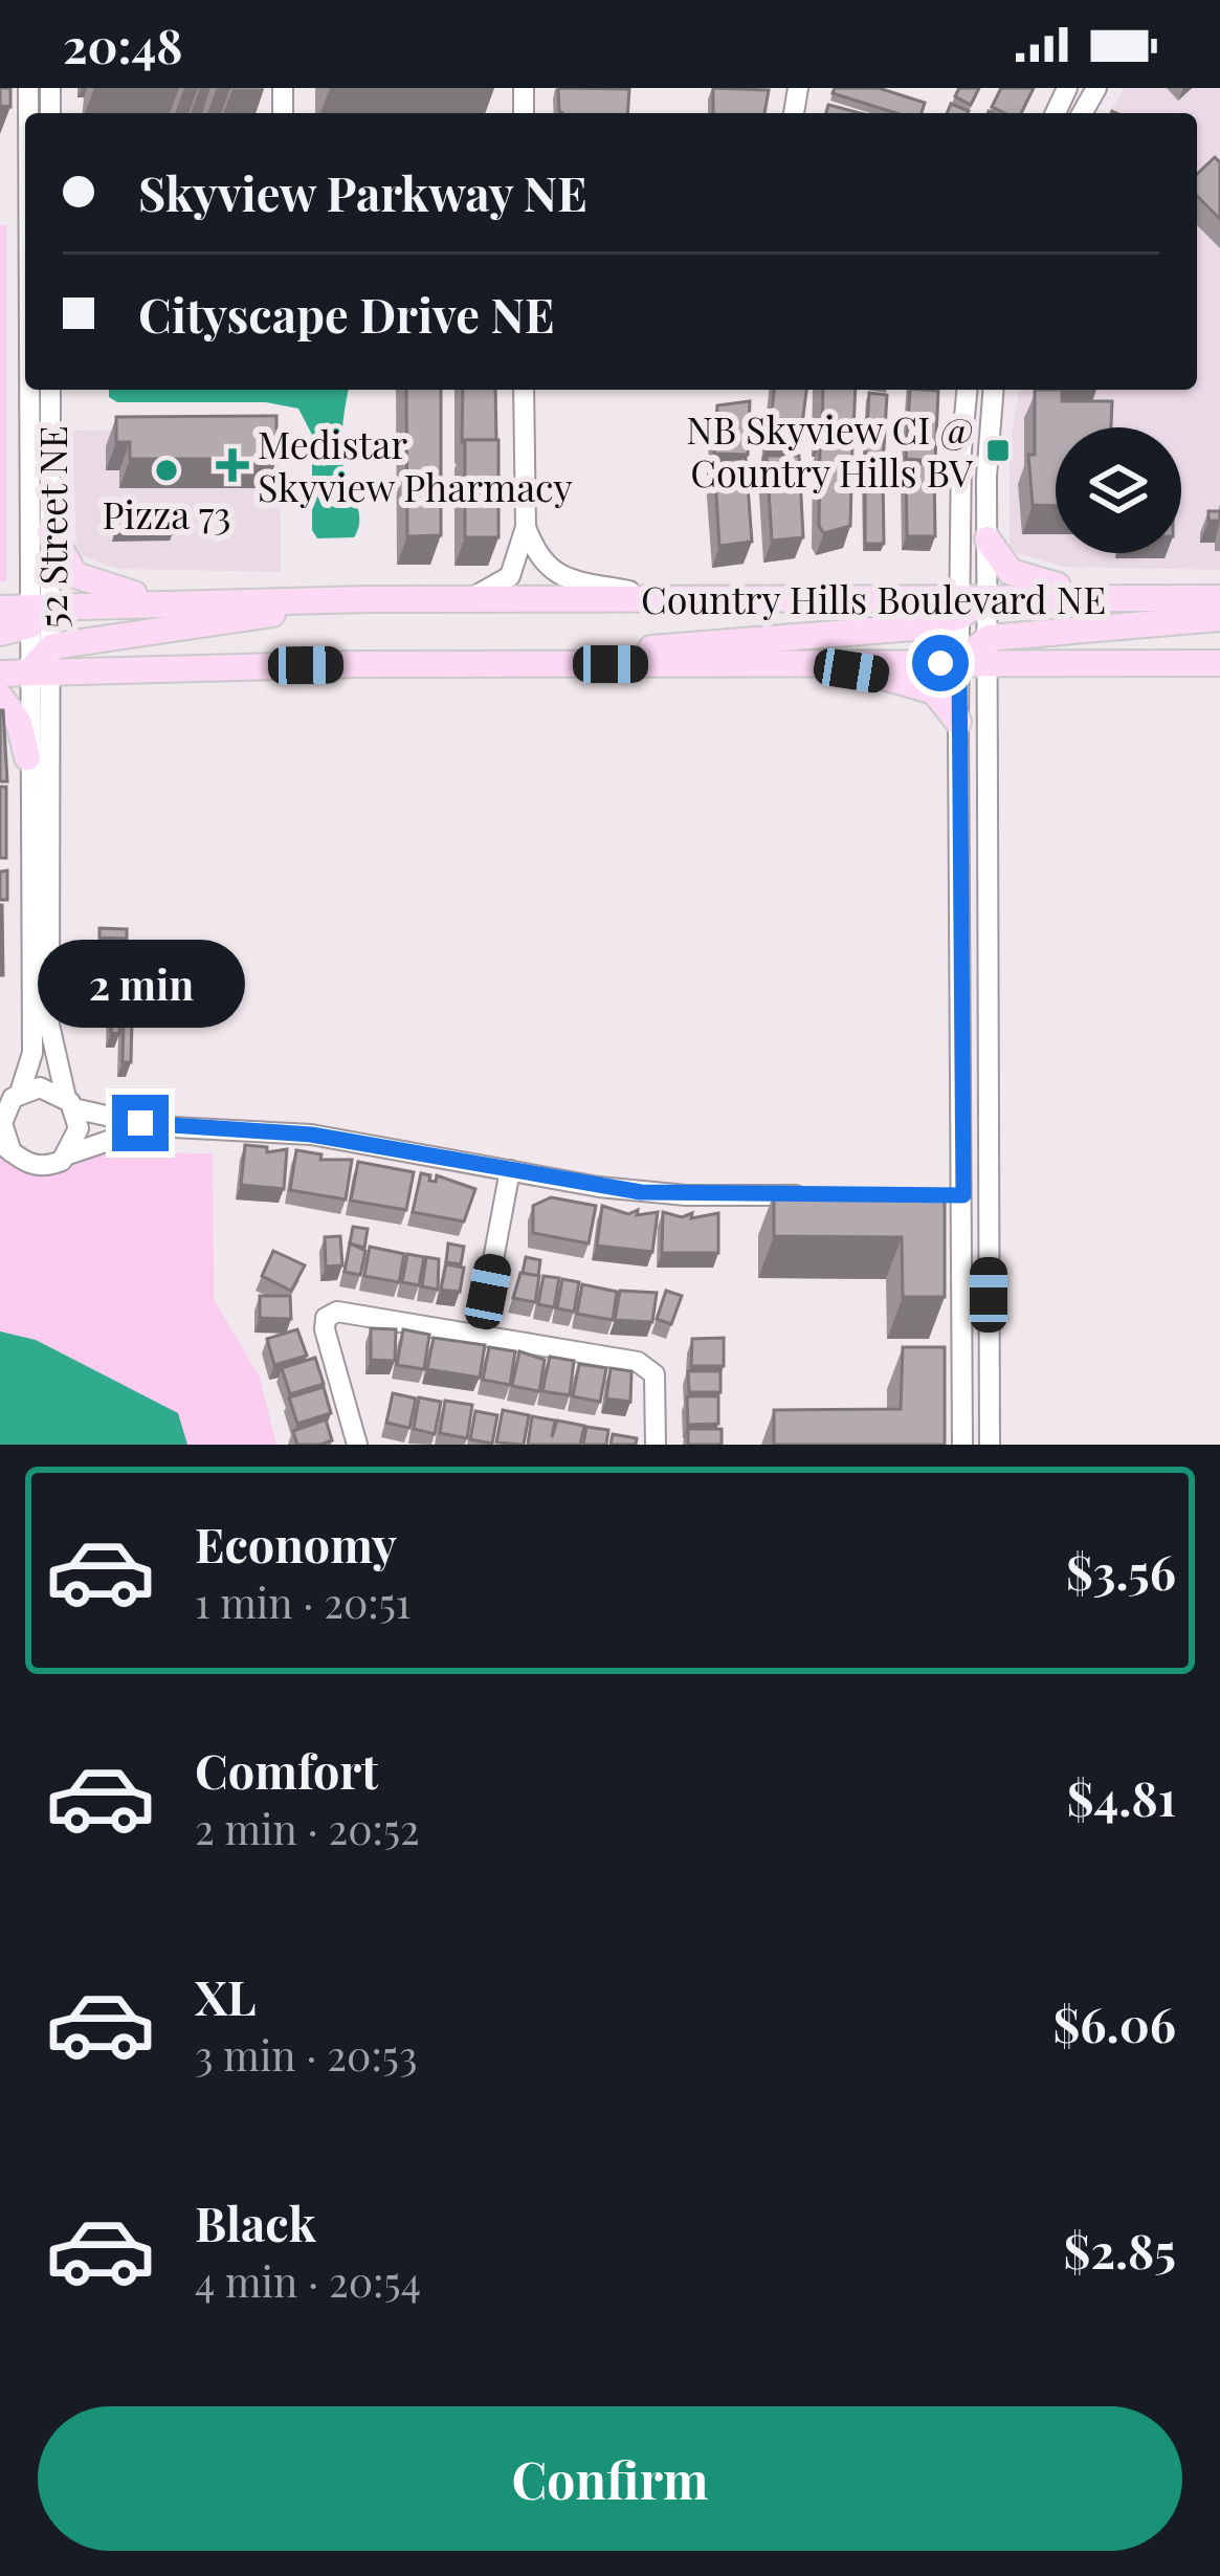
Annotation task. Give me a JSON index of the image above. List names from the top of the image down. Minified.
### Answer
{"streets":{"main road":["Country Hills Boulevard NE"],"street":["52 Street NE"]},"crossings":[["52 Street NE","Country Hills Boulevard NE"]],"places":{"transit":["NB Skyview CI @ Country Hills BV"],"health":["Medistar Skyview Pharmacy"],"other":["Pizza 73"]},"page":{"status":"20:48","banner":["Skyview Parkway NE","Cityscape Drive NE"],"bubble":"2 min","list":[{"name":"Economy","note":"1 min · 20:51","value":"$3.56"},{"name":"Comfort","note":"2 min · 20:52","value":"$4.81"},{"name":"XL","note":"3 min · 20:53","value":"$6.06"},{"name":"Black","note":"4 min · 20:54","value":"$2.85"}],"buttons":"Confirm"}}
